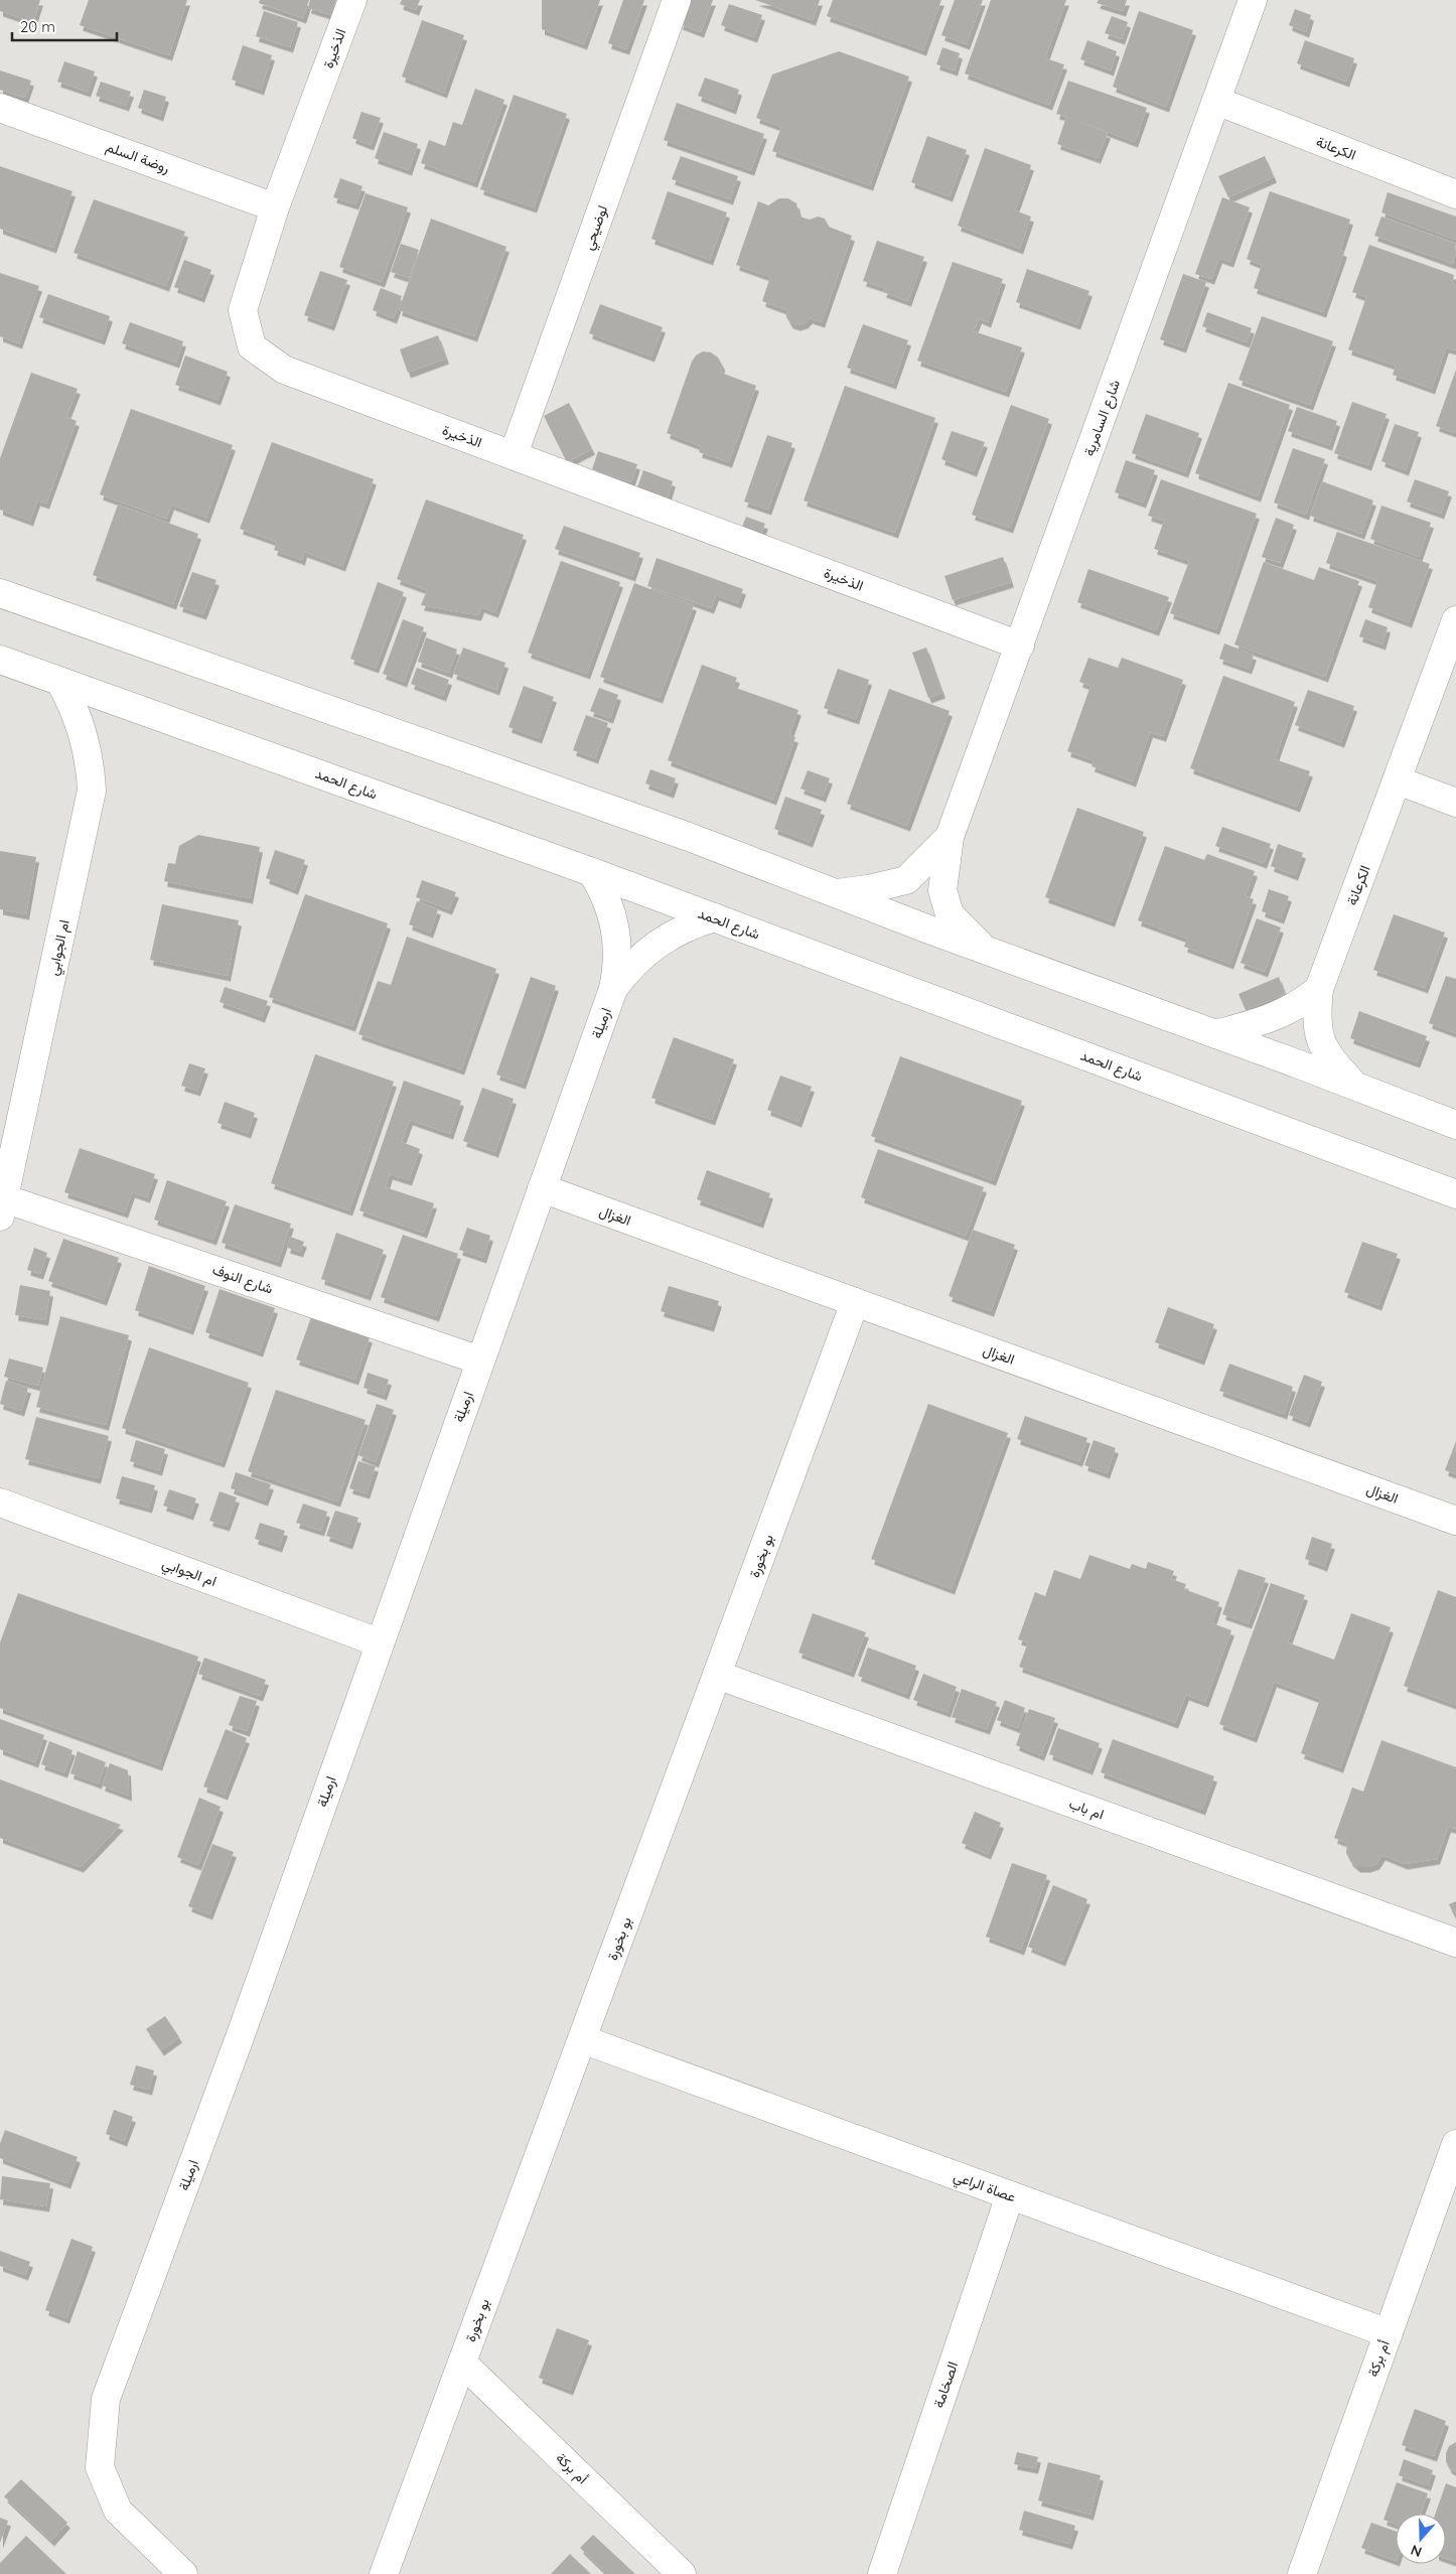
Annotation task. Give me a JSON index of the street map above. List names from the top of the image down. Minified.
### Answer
{"streets":{"street":["الذخيرة","الكرعانة","روضة السلم","لوضيحي","شارع السامرية","شارع الحمد","ام الجوابي","ارميلة","الغزال","شارع النوف","بو بخورة","ام باب","عصاة الراعي","أم بركة","الصخامة"]},"crossings":[["الذخيرة","روضة السلم"],["الذخيرة","لوضيحي"],["الذخيرة","شارع السامرية"],["الكرعانة","شارع السامرية"],["شارع الحمد","ام الجوابي"],["شارع الحمد","ارميلة"],["ام الجوابي","ارميلة"],["ام الجوابي","شارع النوف"],["ارميلة","الغزال"],["ارميلة","شارع النوف"],["الغزال","بو بخورة"],["بو بخورة","ام باب"],["بو بخورة","عصاة الراعي"],["بو بخورة","أم بركة"],["عصاة الراعي","أم بركة"],["عصاة الراعي","الصخامة"]],"scale_bar":"20 m","north":"bottom"}
